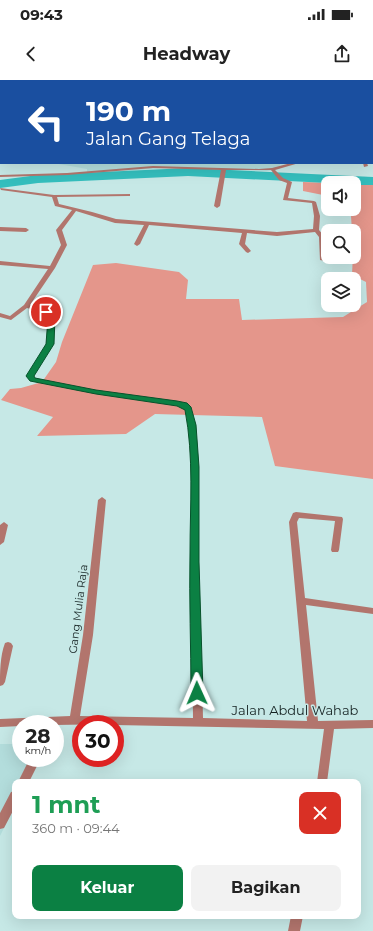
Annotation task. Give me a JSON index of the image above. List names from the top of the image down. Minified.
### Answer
{"streets":{"street":["Gang Mulia Raja","Jalan Abdul Wahab"]},"page":{"status":"09:43","header":"Headway","turn":["190 m","Jalan Gang Telaga"],"speed":"28 km/h","limit":"30","heading":["1 mnt","360 m · 09:44"],"buttons":["Keluar","Bagikan"]}}
